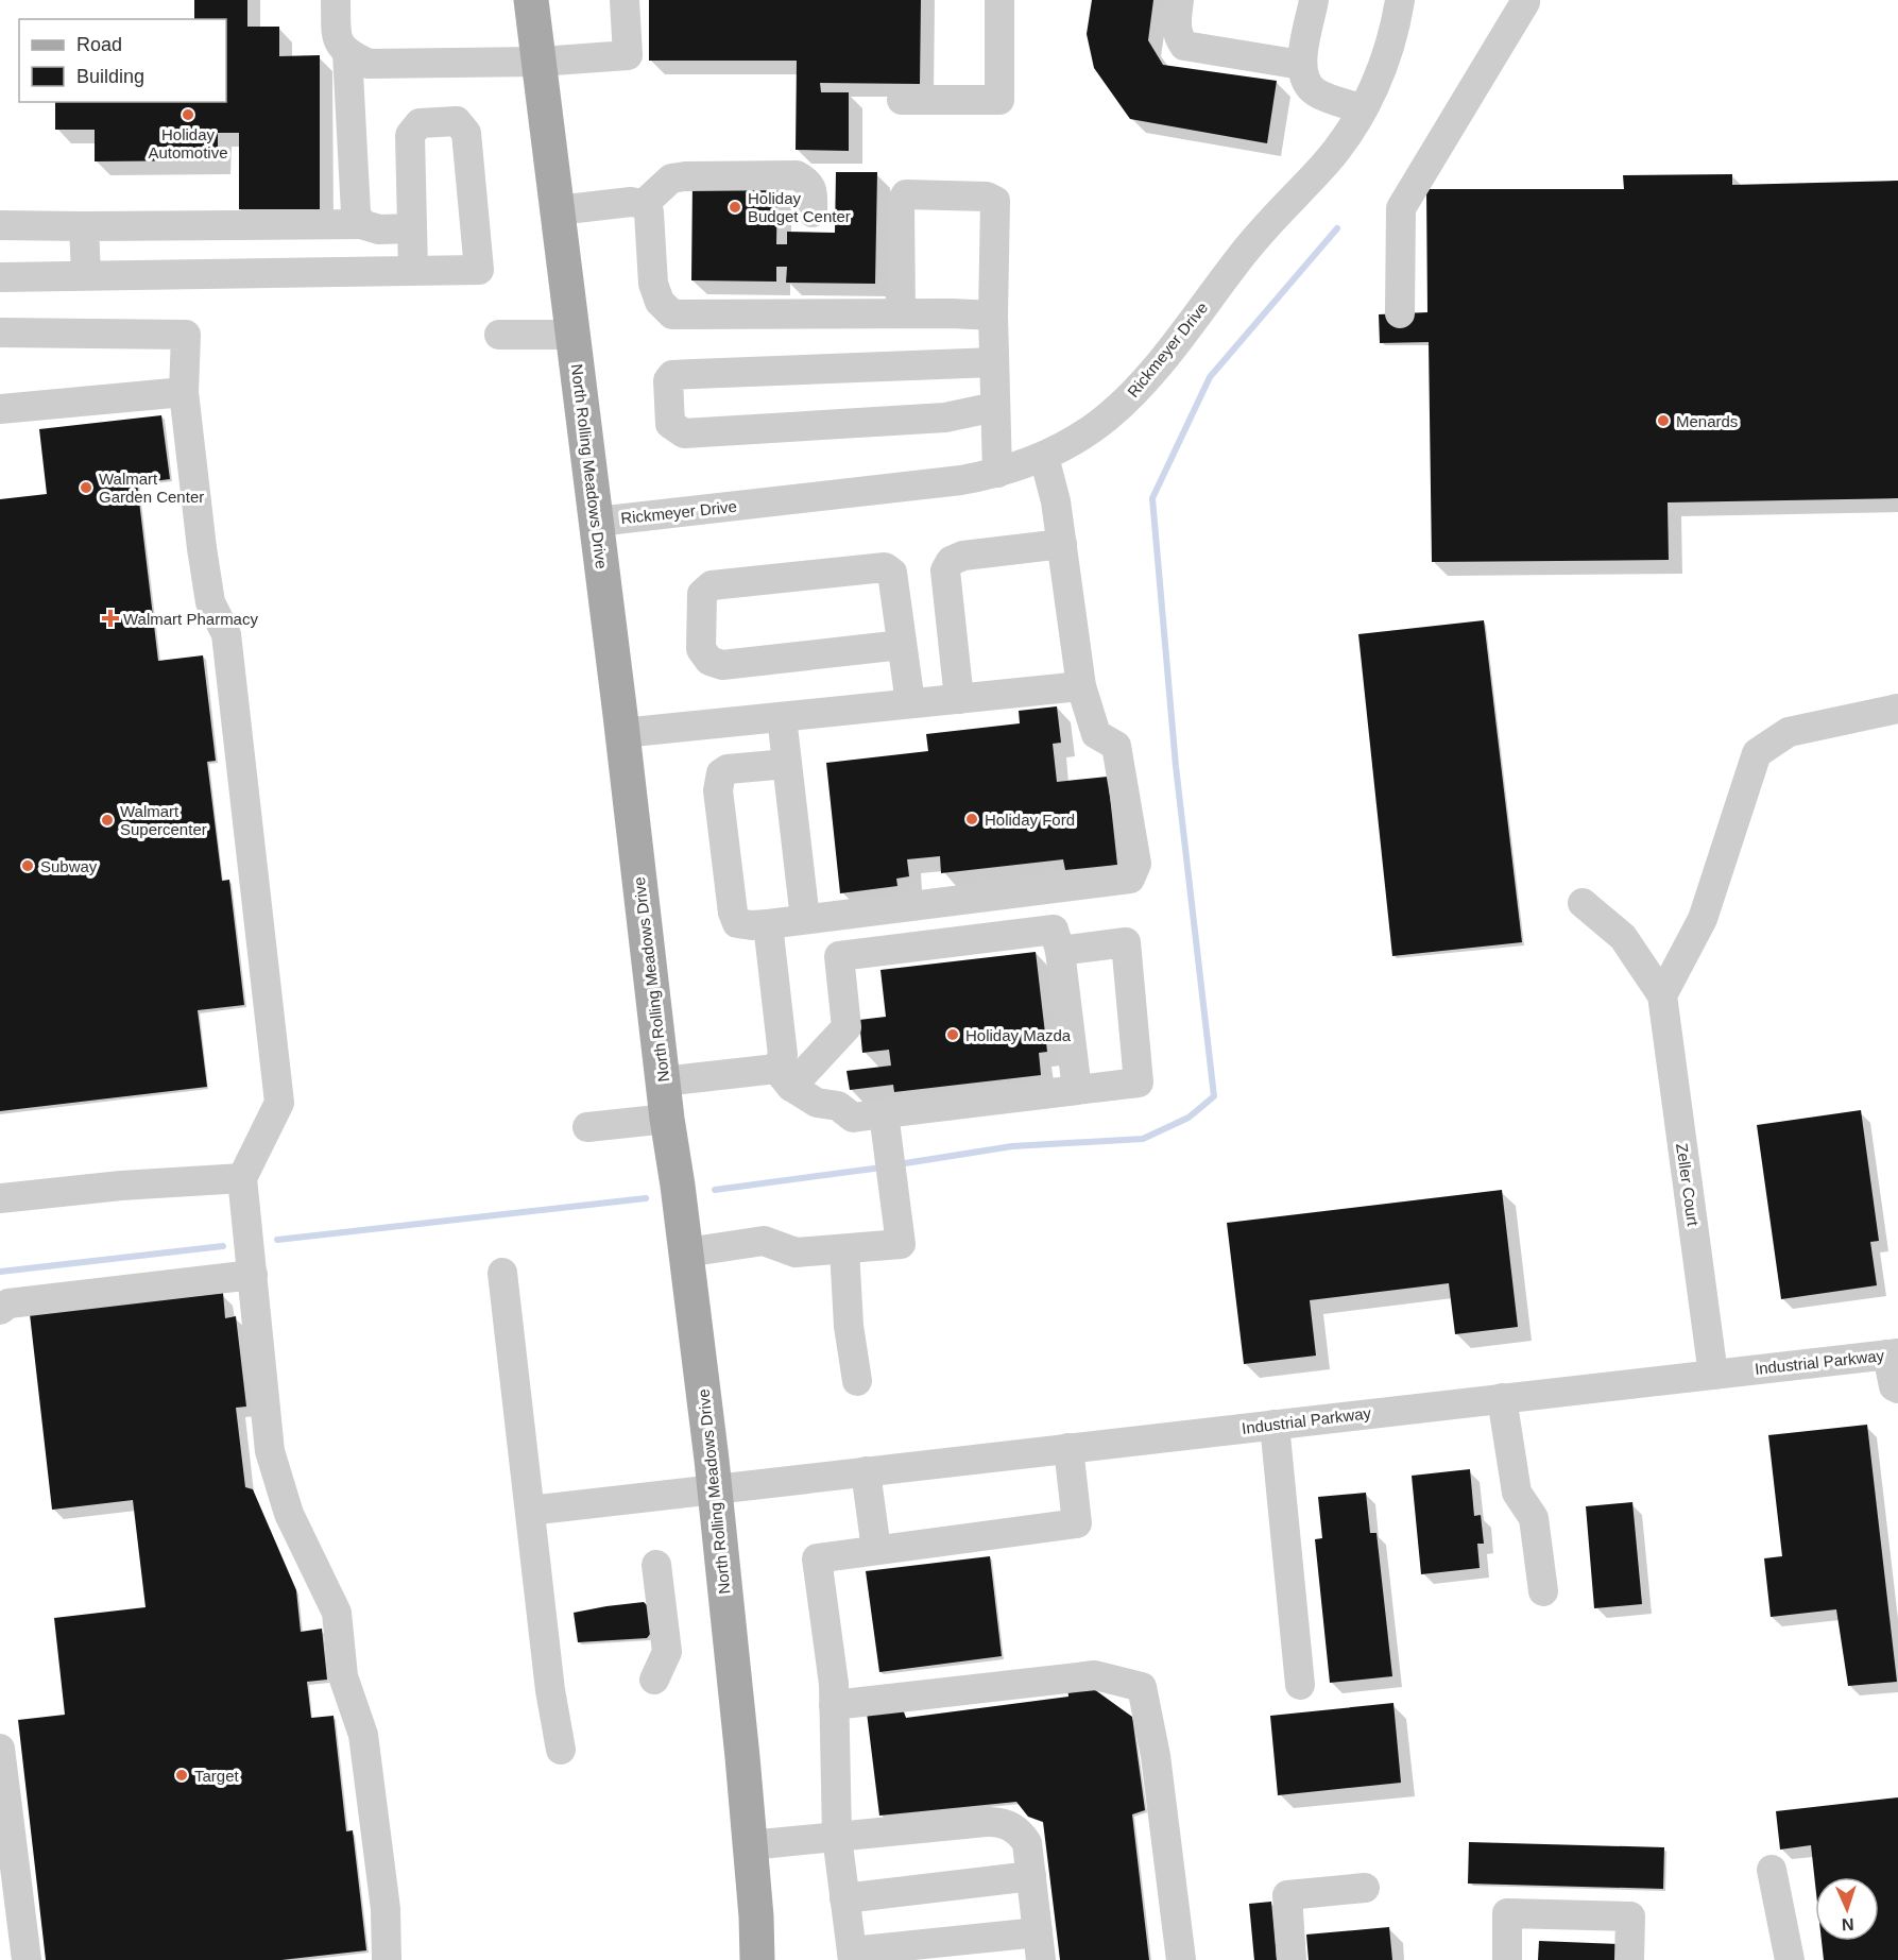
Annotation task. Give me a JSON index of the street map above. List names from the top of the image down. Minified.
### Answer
{"streets":{"main road":["North Rolling Meadows Drive"],"street":["Rickmeyer Drive","Zeller Court","Industrial Parkway"]},"crossings":[["Rickmeyer Drive","North Rolling Meadows Drive"],["North Rolling Meadows Drive","Industrial Parkway"],["Zeller Court","Industrial Parkway"]],"places":{"other":["Holiday Automotive","Holiday Budget Center","Menards","Walmart Garden Center","Holiday Ford","Walmart Supercenter","Subway","Holiday Mazda","Target"],"health":["Walmart Pharmacy"]},"legend":["Road","Building"],"north":"bottom"}
